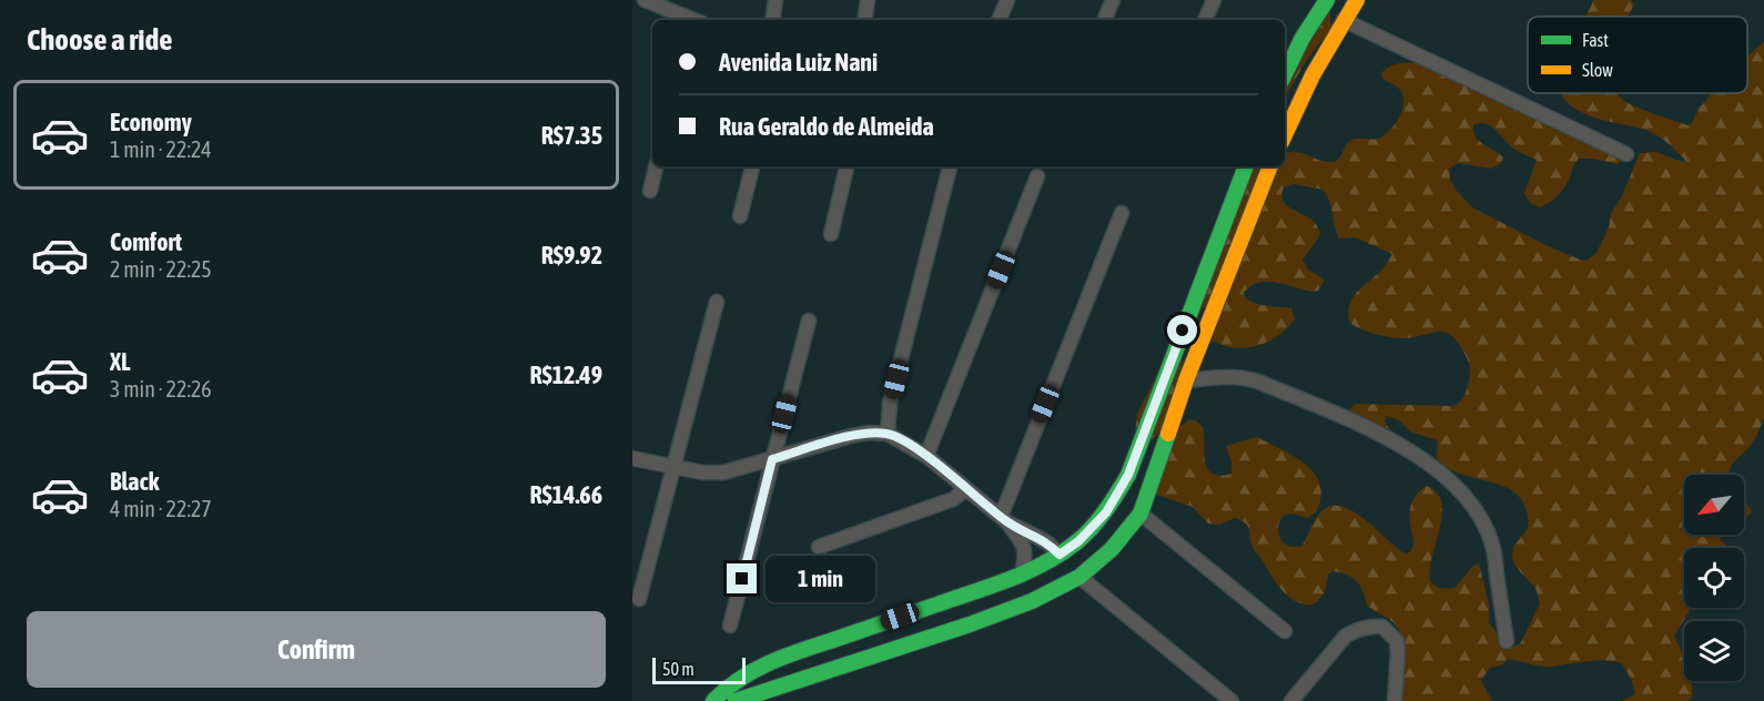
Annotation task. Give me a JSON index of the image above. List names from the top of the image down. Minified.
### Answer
{"legend":["Fast","Slow"],"scale_bar":"50 m","north":"bottom left","page":{"heading":"Choose a ride","banner":["Avenida Luiz Nani","Rua Geraldo de Almeida"],"list":[{"name":"Economy","note":"1 min · 22:24","value":"R$7.35"},{"name":"Comfort","note":"2 min · 22:25","value":"R$9.92"},{"name":"XL","note":"3 min · 22:26","value":"R$12.49"},{"name":"Black","note":"4 min · 22:27","value":"R$14.66"}],"bubble":"1 min","buttons":"Confirm","scale":"50 m"}}
